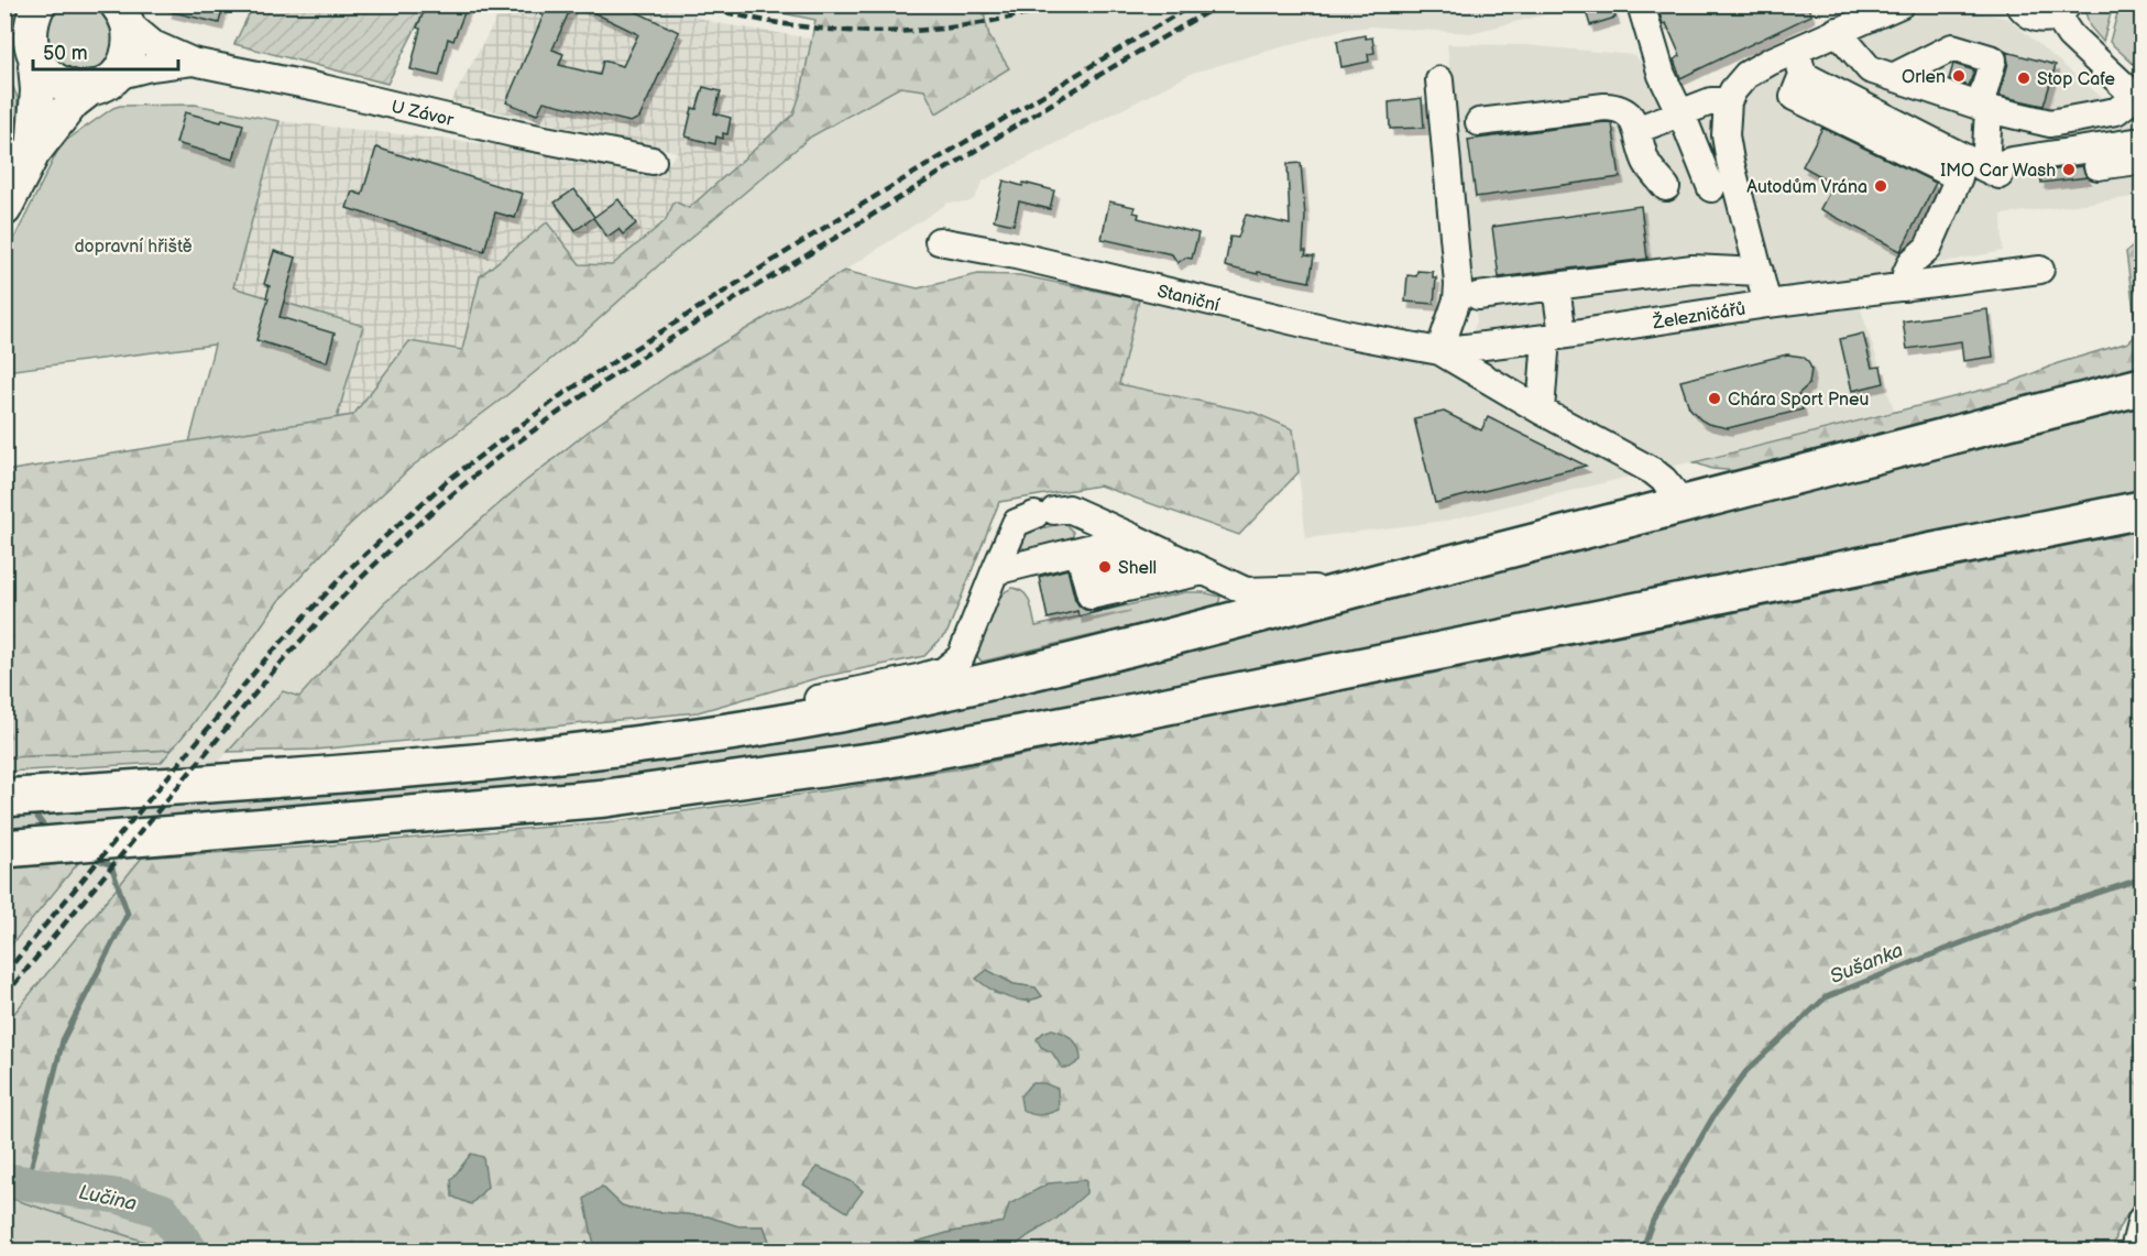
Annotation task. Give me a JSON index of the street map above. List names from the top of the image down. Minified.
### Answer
{"streets":{"street":["U Závor","Staniční","Železničářů"]},"crossings":[["Staniční","Železničářů"]],"water":["Sušanka","Lučina"],"parks":["dopravní hřiště"],"places":["Orlen","Stop Cafe","IMO Car Wash","Autodům Vrána","Chára Sport Pneu","Shell"],"scale_bar":"50 m"}
